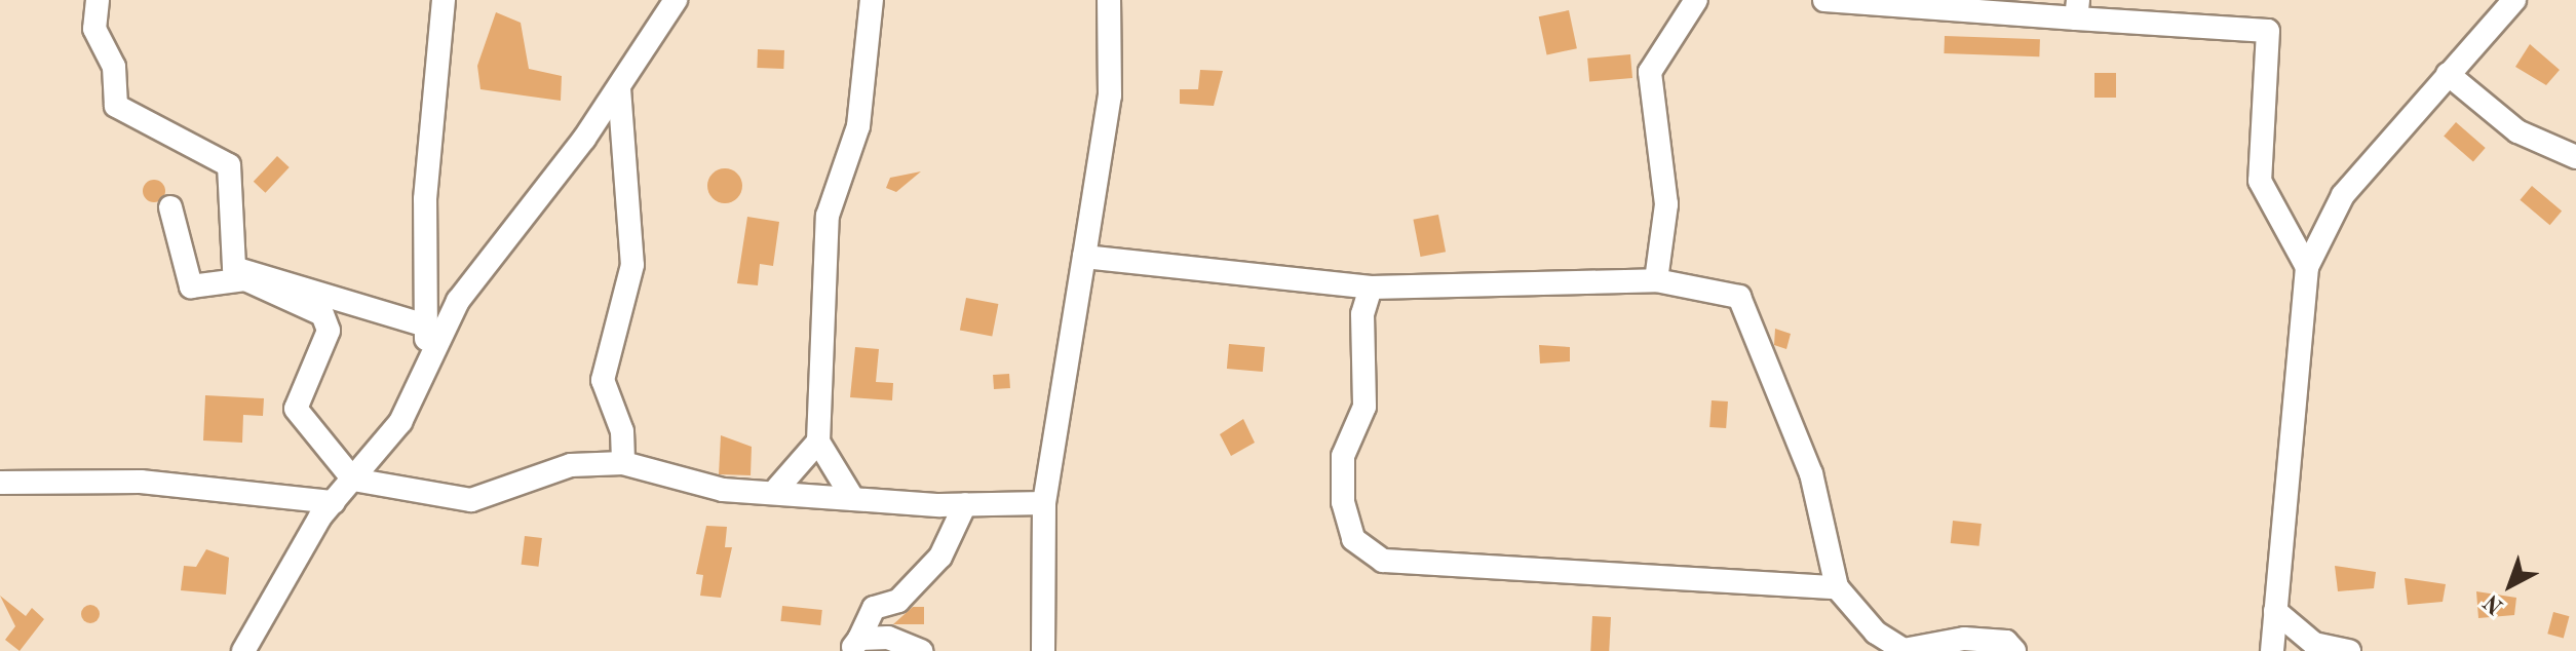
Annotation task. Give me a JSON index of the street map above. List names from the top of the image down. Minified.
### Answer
{"north":"bottom left"}
